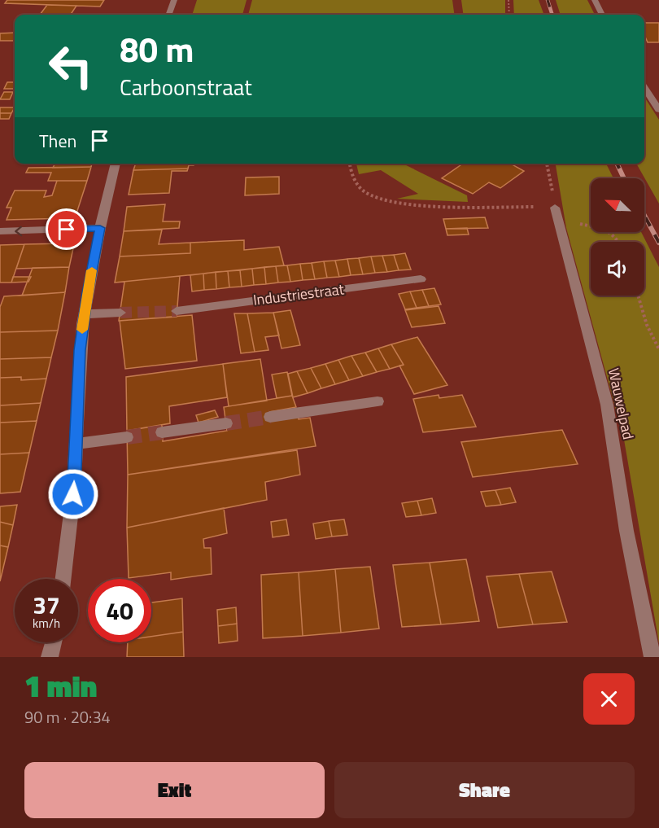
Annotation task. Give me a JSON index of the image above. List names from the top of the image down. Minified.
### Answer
{"streets":{"street":["Industriestraat","Wauwelpad"]},"north":"top left","page":{"turn":["80 m","Carboonstraat"],"then":"Then","speed":"37 km/h","limit":"40","heading":["1 min","90 m · 20:34"],"buttons":["Exit","Share"]}}
